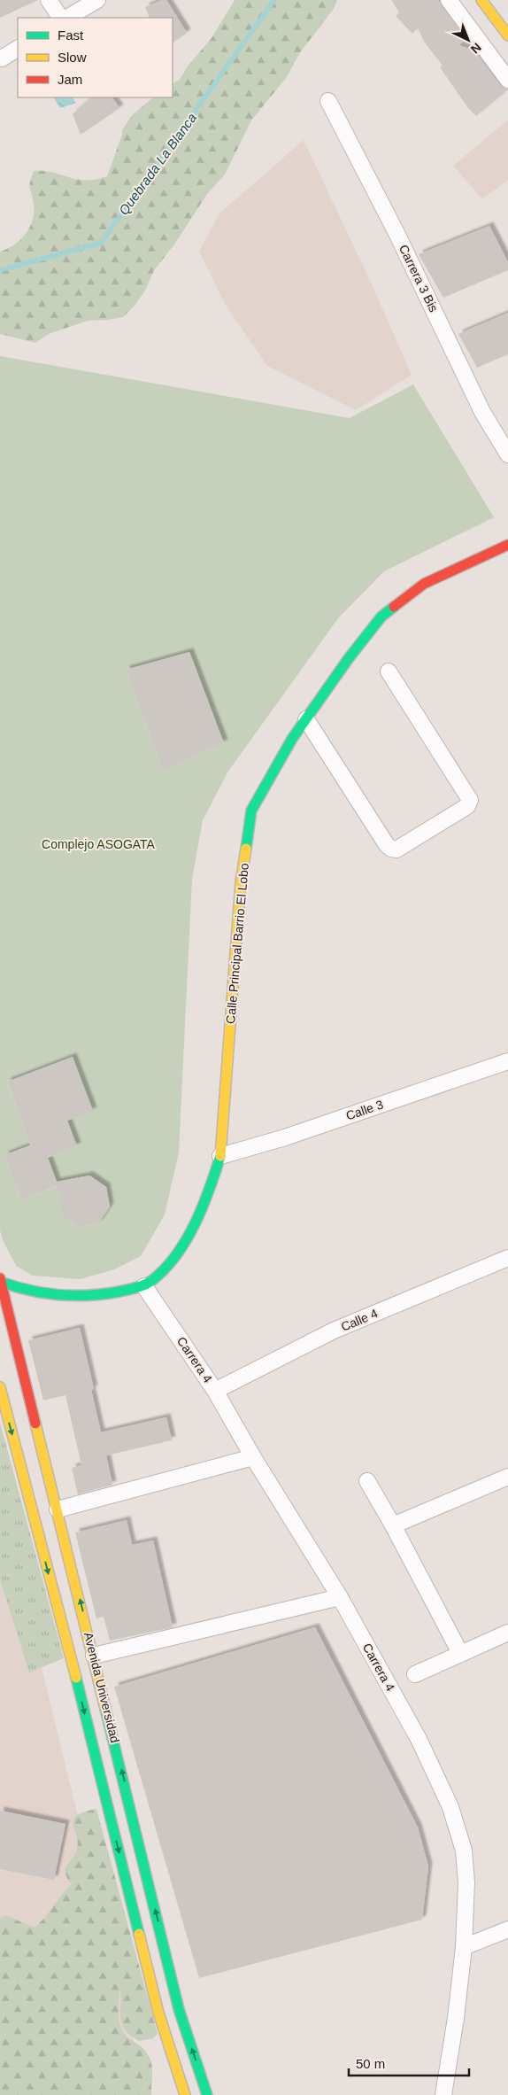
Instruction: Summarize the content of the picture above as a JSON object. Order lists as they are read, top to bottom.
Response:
{
  "streets": {
    "street": [
      "Carrera 3 Bis",
      "Calle Principal Barrio El Lobo",
      "Calle 3",
      "Calle 4",
      "Carrera 4",
      "Avenida Universidad"
    ]
  },
  "crossings": [
    ["Calle Principal Barrio El Lobo", "Calle 3"],
    ["Calle Principal Barrio El Lobo", "Carrera 4"],
    ["Calle Principal Barrio El Lobo", "Avenida Universidad"],
    ["Calle 4", "Carrera 4"]
  ],
  "water": ["Quebrada La Blanca"],
  "parks": ["Complejo ASOGATA"],
  "legend": ["Fast", "Slow", "Jam"],
  "scale_bar": "50 m",
  "north": "bottom right"
}
